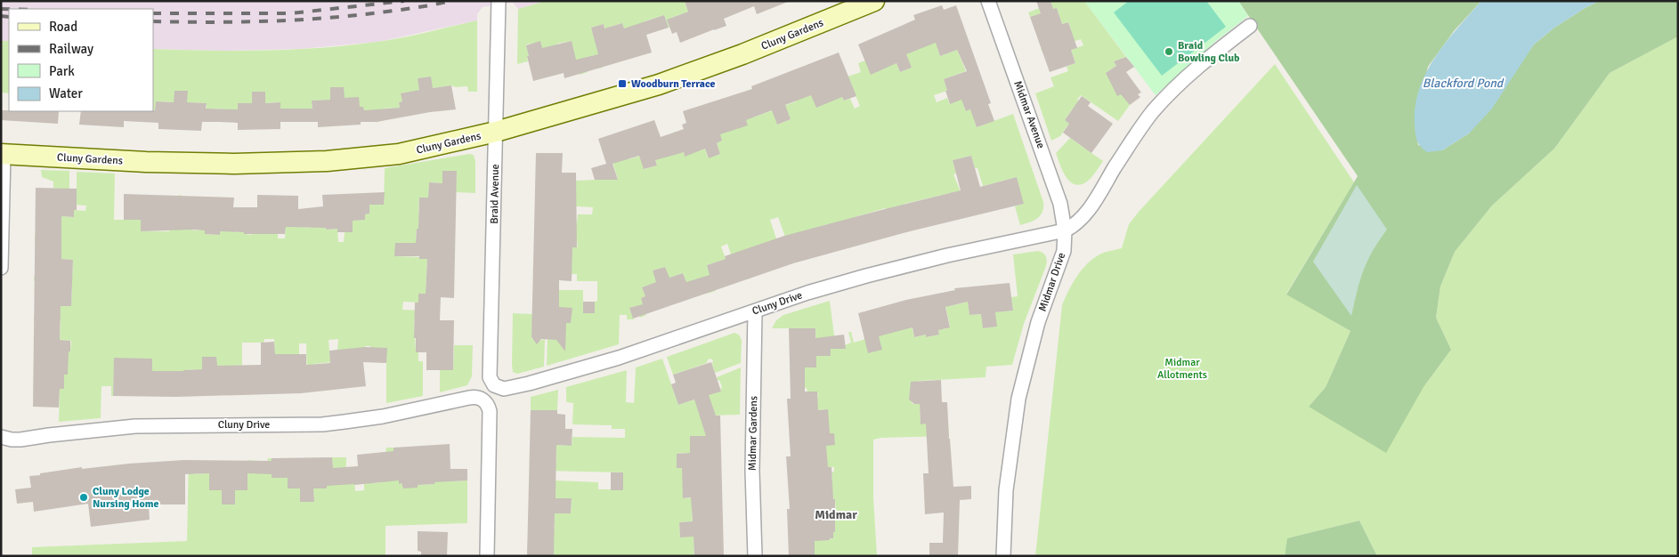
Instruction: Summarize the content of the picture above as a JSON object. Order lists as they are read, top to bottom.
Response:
{
  "streets": {
    "street": [
      "Cluny Gardens",
      "Midmar Avenue",
      "Braid Avenue",
      "Midmar Drive",
      "Cluny Drive",
      "Midmar Gardens"
    ]
  },
  "crossings": [
    ["Cluny Gardens", "Braid Avenue"],
    ["Midmar Avenue", "Midmar Drive"],
    ["Midmar Avenue", "Cluny Drive"],
    ["Braid Avenue", "Cluny Drive"],
    ["Midmar Drive", "Cluny Drive"],
    ["Cluny Drive", "Midmar Gardens"]
  ],
  "districts": ["Midmar"],
  "water": ["Blackford Pond"],
  "parks": ["Midmar Allotments"],
  "places": {
    "other": ["Braid Bowling Club", "Cluny Lodge Nursing Home"],
    "transit": ["Woodburn Terrace"]
  },
  "legend": [
    "Road",
    "Railway",
    "Park",
    "Water"
  ]
}
